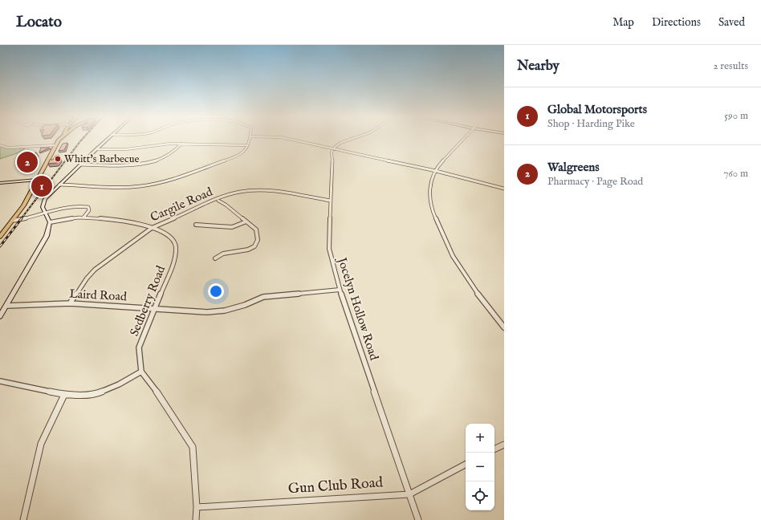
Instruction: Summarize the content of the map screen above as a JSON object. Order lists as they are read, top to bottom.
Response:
{
  "streets": {
    "street": [
      "Cargile Road",
      "Laird Road",
      "Sedberry Road",
      "Jocelyn Hollow Road",
      "Gun Club Road"
    ]
  },
  "crossings": [
    ["Cargile Road", "Laird Road"],
    ["Cargile Road", "Sedberry Road"],
    ["Cargile Road", "Jocelyn Hollow Road"],
    ["Laird Road", "Sedberry Road"],
    ["Laird Road", "Jocelyn Hollow Road"],
    ["Jocelyn Hollow Road", "Gun Club Road"]
  ],
  "places": ["Whitt's Barbecue"],
  "page": {
    "header": "Locato",
    "nav": ["Map", "Directions", "Saved"],
    "heading": ["Nearby", "2 results"],
    "list": [
      {
        "mark": "1",
        "name": "Global Motorsports",
        "note": "Shop · Harding Pike",
        "value": "590 m"
      },
      {
        "mark": "2",
        "name": "Walgreens",
        "note": "Pharmacy · Page Road",
        "value": "760 m"
      }
    ],
    "pins": ["2", "1"],
    "map_buttons": ["+", "−"]
  }
}
